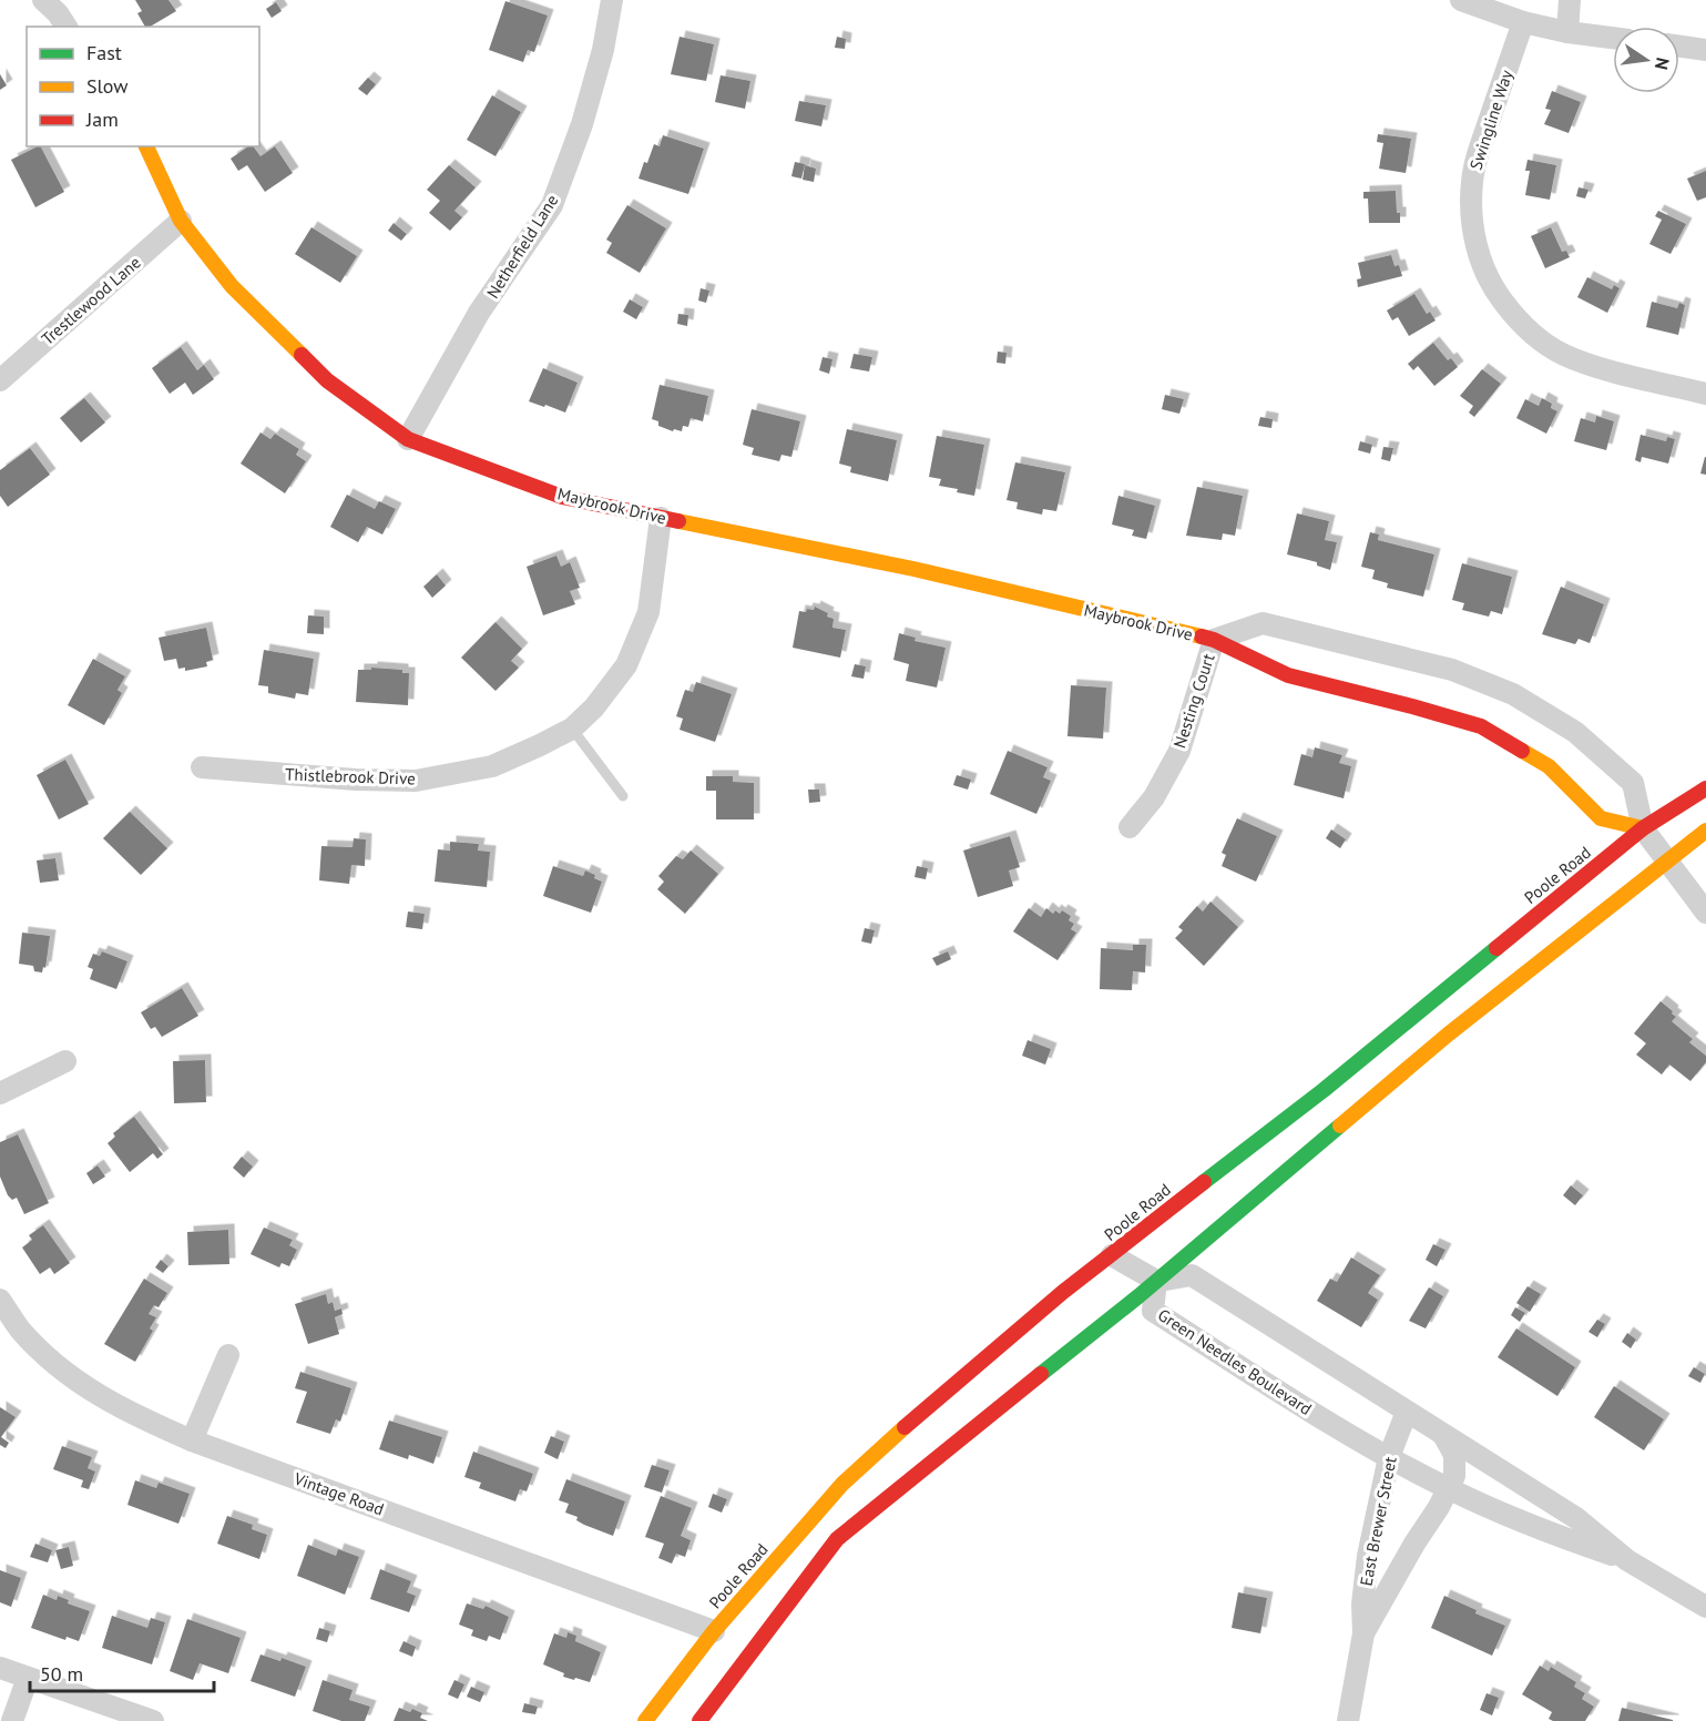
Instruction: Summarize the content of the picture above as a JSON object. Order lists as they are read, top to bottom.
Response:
{
  "streets": {
    "main road": ["Maybrook Drive", "Poole Road"],
    "street": [
      "Swingline Way",
      "Netherfield Lane",
      "Trestlewood Lane",
      "Nesting Court",
      "Thistlebrook Drive",
      "Green Needles Boulevard",
      "Vintage Road",
      "East Brewer Street"
    ]
  },
  "crossings": [
    ["Netherfield Lane", "Maybrook Drive"],
    ["Trestlewood Lane", "Maybrook Drive"],
    ["Maybrook Drive", "Nesting Court"],
    ["Maybrook Drive", "Thistlebrook Drive"],
    ["Maybrook Drive", "Poole Road"],
    ["Poole Road", "Vintage Road"],
    ["Green Needles Boulevard", "East Brewer Street"]
  ],
  "legend": ["Fast", "Slow", "Jam"],
  "scale_bar": "50 m",
  "north": "right"
}
